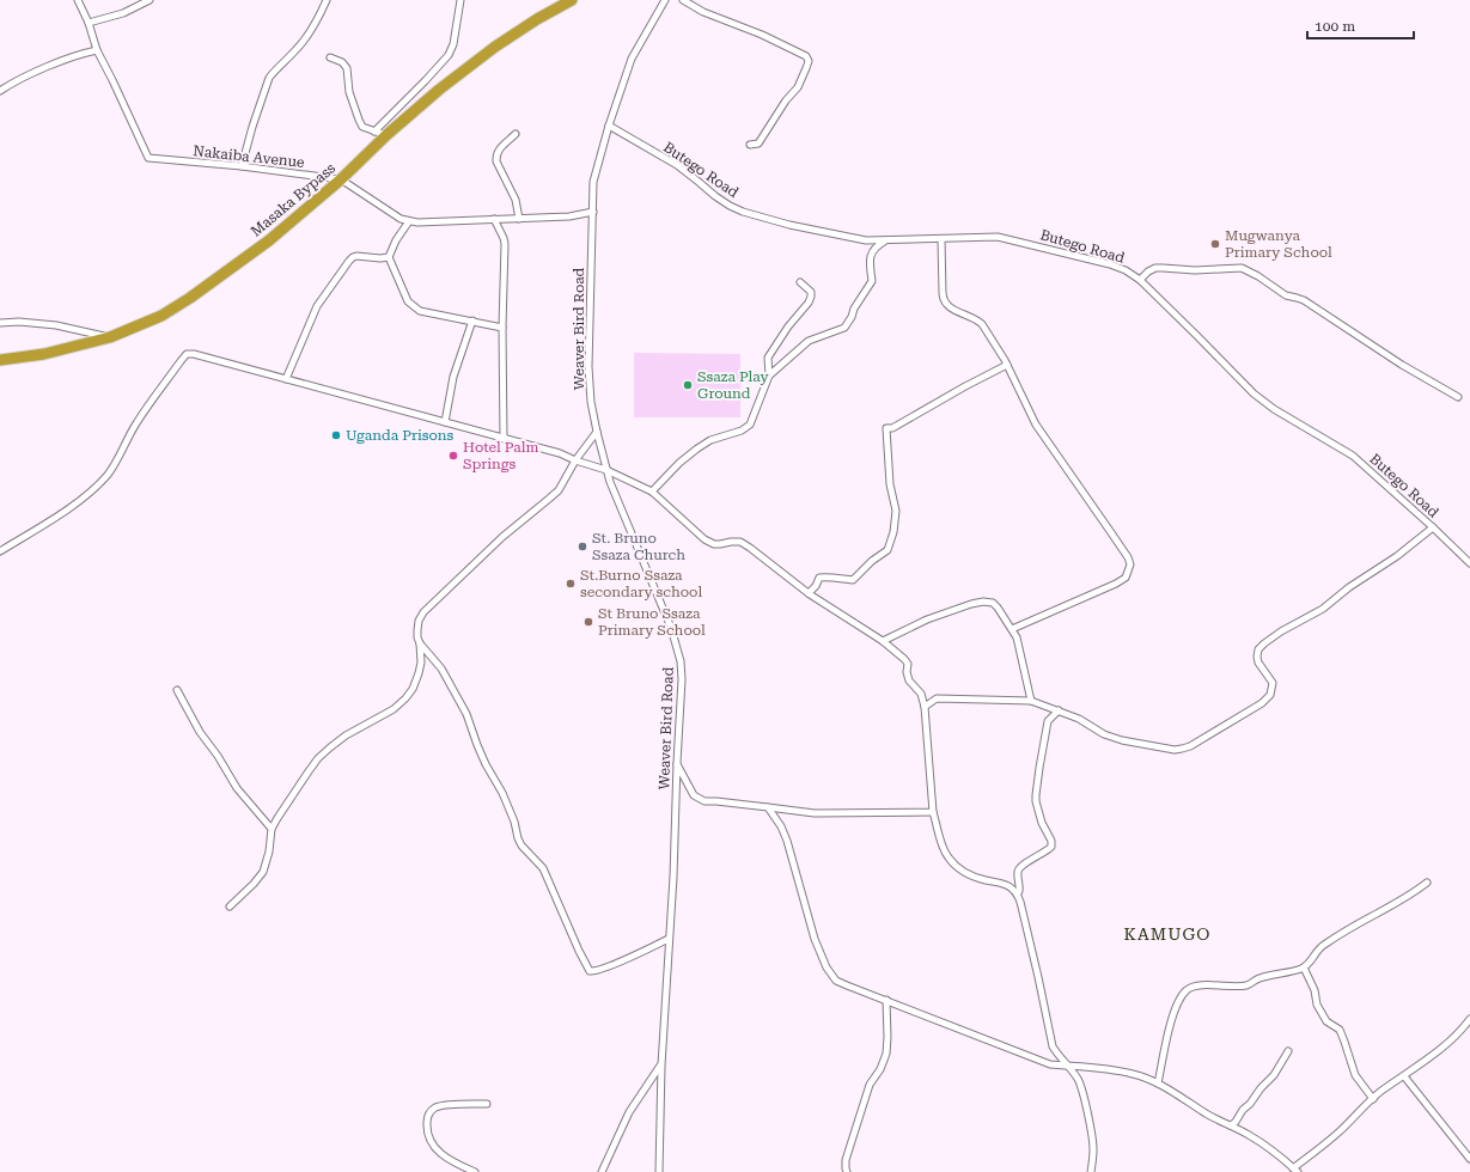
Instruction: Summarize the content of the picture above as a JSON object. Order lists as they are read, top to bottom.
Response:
{
  "streets": {
    "highway": ["Masaka Bypass"],
    "street": ["Nakaiba Avenue", "Butego Road", "Weaver Bird Road"]
  },
  "crossings": [
    ["Nakaiba Avenue", "Masaka Bypass"],
    ["Nakaiba Avenue", "Weaver Bird Road"],
    ["Butego Road", "Weaver Bird Road"]
  ],
  "districts": ["KAMUGO"],
  "places": [
    "Mugwanya Primary School",
    "Ssaza Play Ground",
    "Uganda Prisons",
    "Hotel Palm Springs",
    "St. Bruno Ssaza Church",
    "St.Burno Ssaza secondary school",
    "St Bruno Ssaza Primary School"
  ],
  "scale_bar": "100 m"
}
